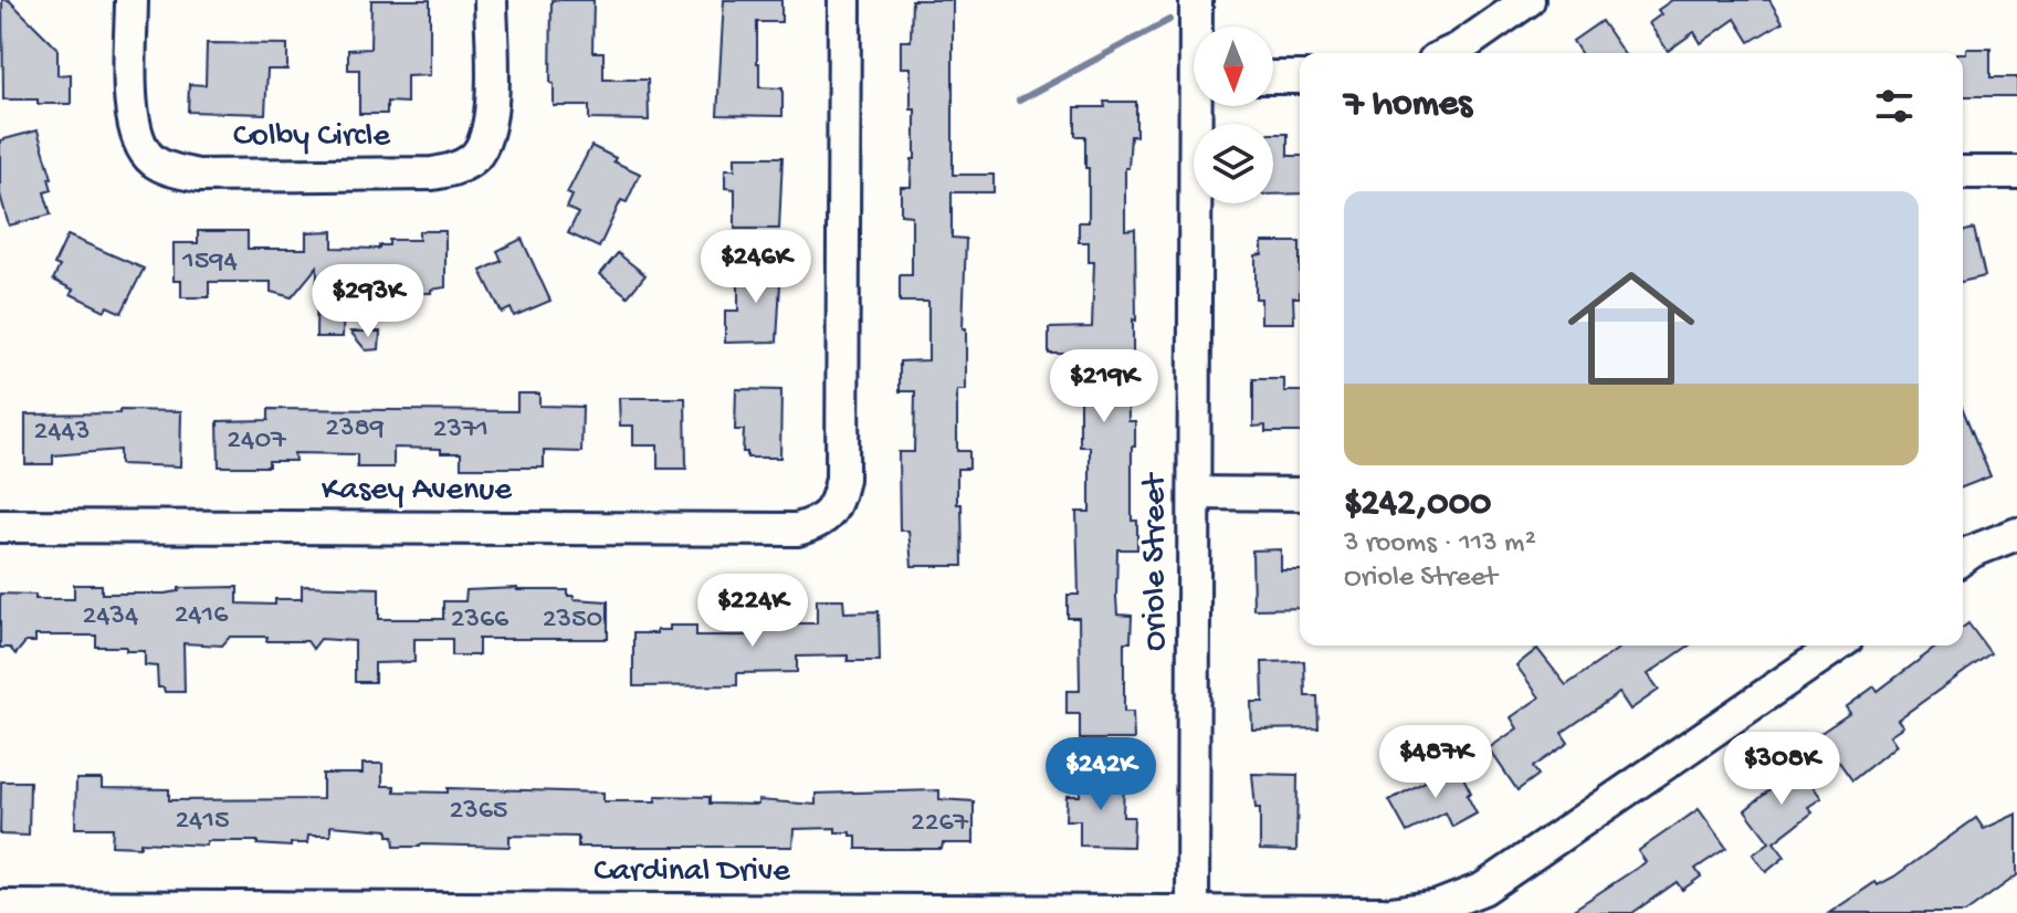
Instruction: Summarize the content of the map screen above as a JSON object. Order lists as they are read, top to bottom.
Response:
{
  "streets": {
    "street": [
      "Colby Circle",
      "Kasey Avenue",
      "Oriole Street",
      "Cardinal Drive"
    ]
  },
  "crossings": [
    ["Oriole Street", "Cardinal Drive"]
  ],
  "house_numbers": [
    "1594",
    "2389",
    "2371",
    "2443",
    "2407",
    "2416",
    "2434",
    "2366",
    "2350",
    "2365",
    "2415",
    "2267"
  ],
  "north": "bottom",
  "page": {
    "heading": "7 homes",
    "list": [
      {
        "name": "$242,000",
        "note": "3 rooms · 113 m² · Oriole Street"
      }
    ],
    "price": [
      "$246K",
      "$293K",
      "$219K",
      "$224K",
      "$487K",
      "$308K",
      "$242K"
    ]
  }
}
